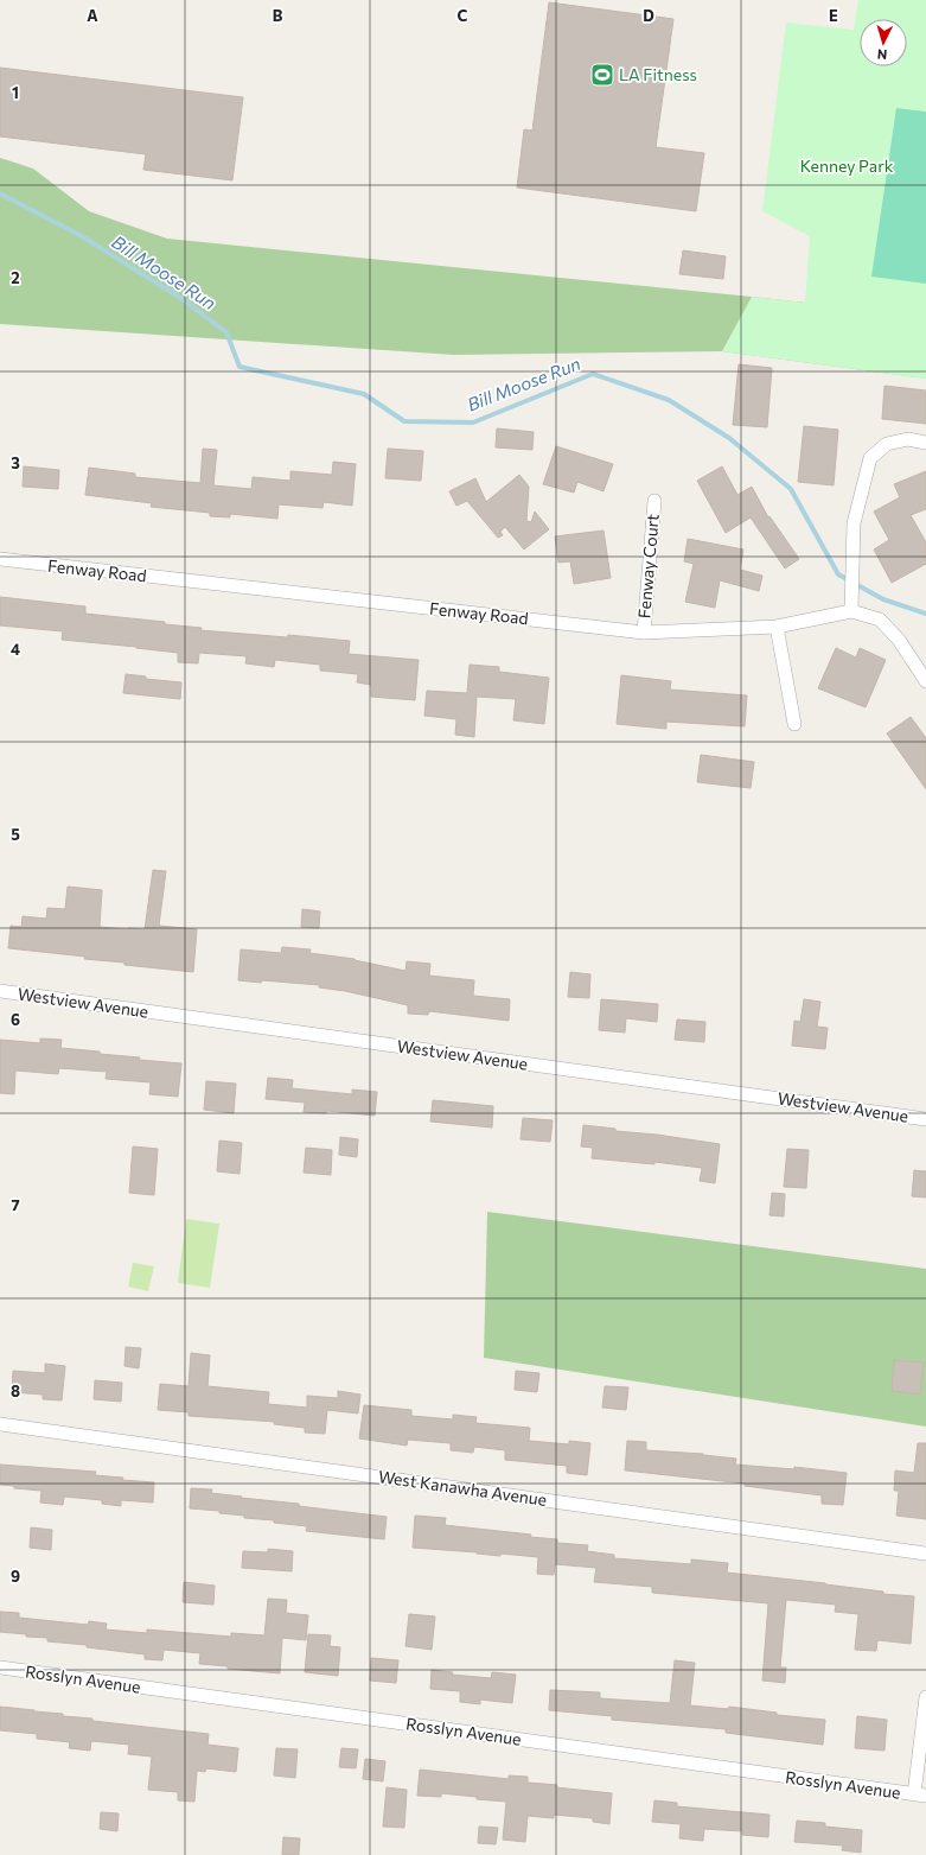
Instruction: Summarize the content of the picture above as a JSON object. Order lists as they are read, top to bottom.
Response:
{
  "streets": {
    "street": [
      "Fenway Court",
      "Fenway Road",
      "Westview Avenue",
      "West Kanawha Avenue",
      "Rosslyn Avenue"
    ]
  },
  "crossings": [
    ["Fenway Court", "Fenway Road"]
  ],
  "water": ["Bill Moose Run"],
  "parks": ["Kenney Park"],
  "places": {
    "sports": ["LA Fitness"]
  },
  "north": "bottom",
  "grid": {
    "columns": [
      "A",
      "B",
      "C",
      "D",
      "E"
    ],
    "rows": [
      "1",
      "2",
      "3",
      "4",
      "5",
      "6",
      "7",
      "8",
      "9"
    ]
  }
}
